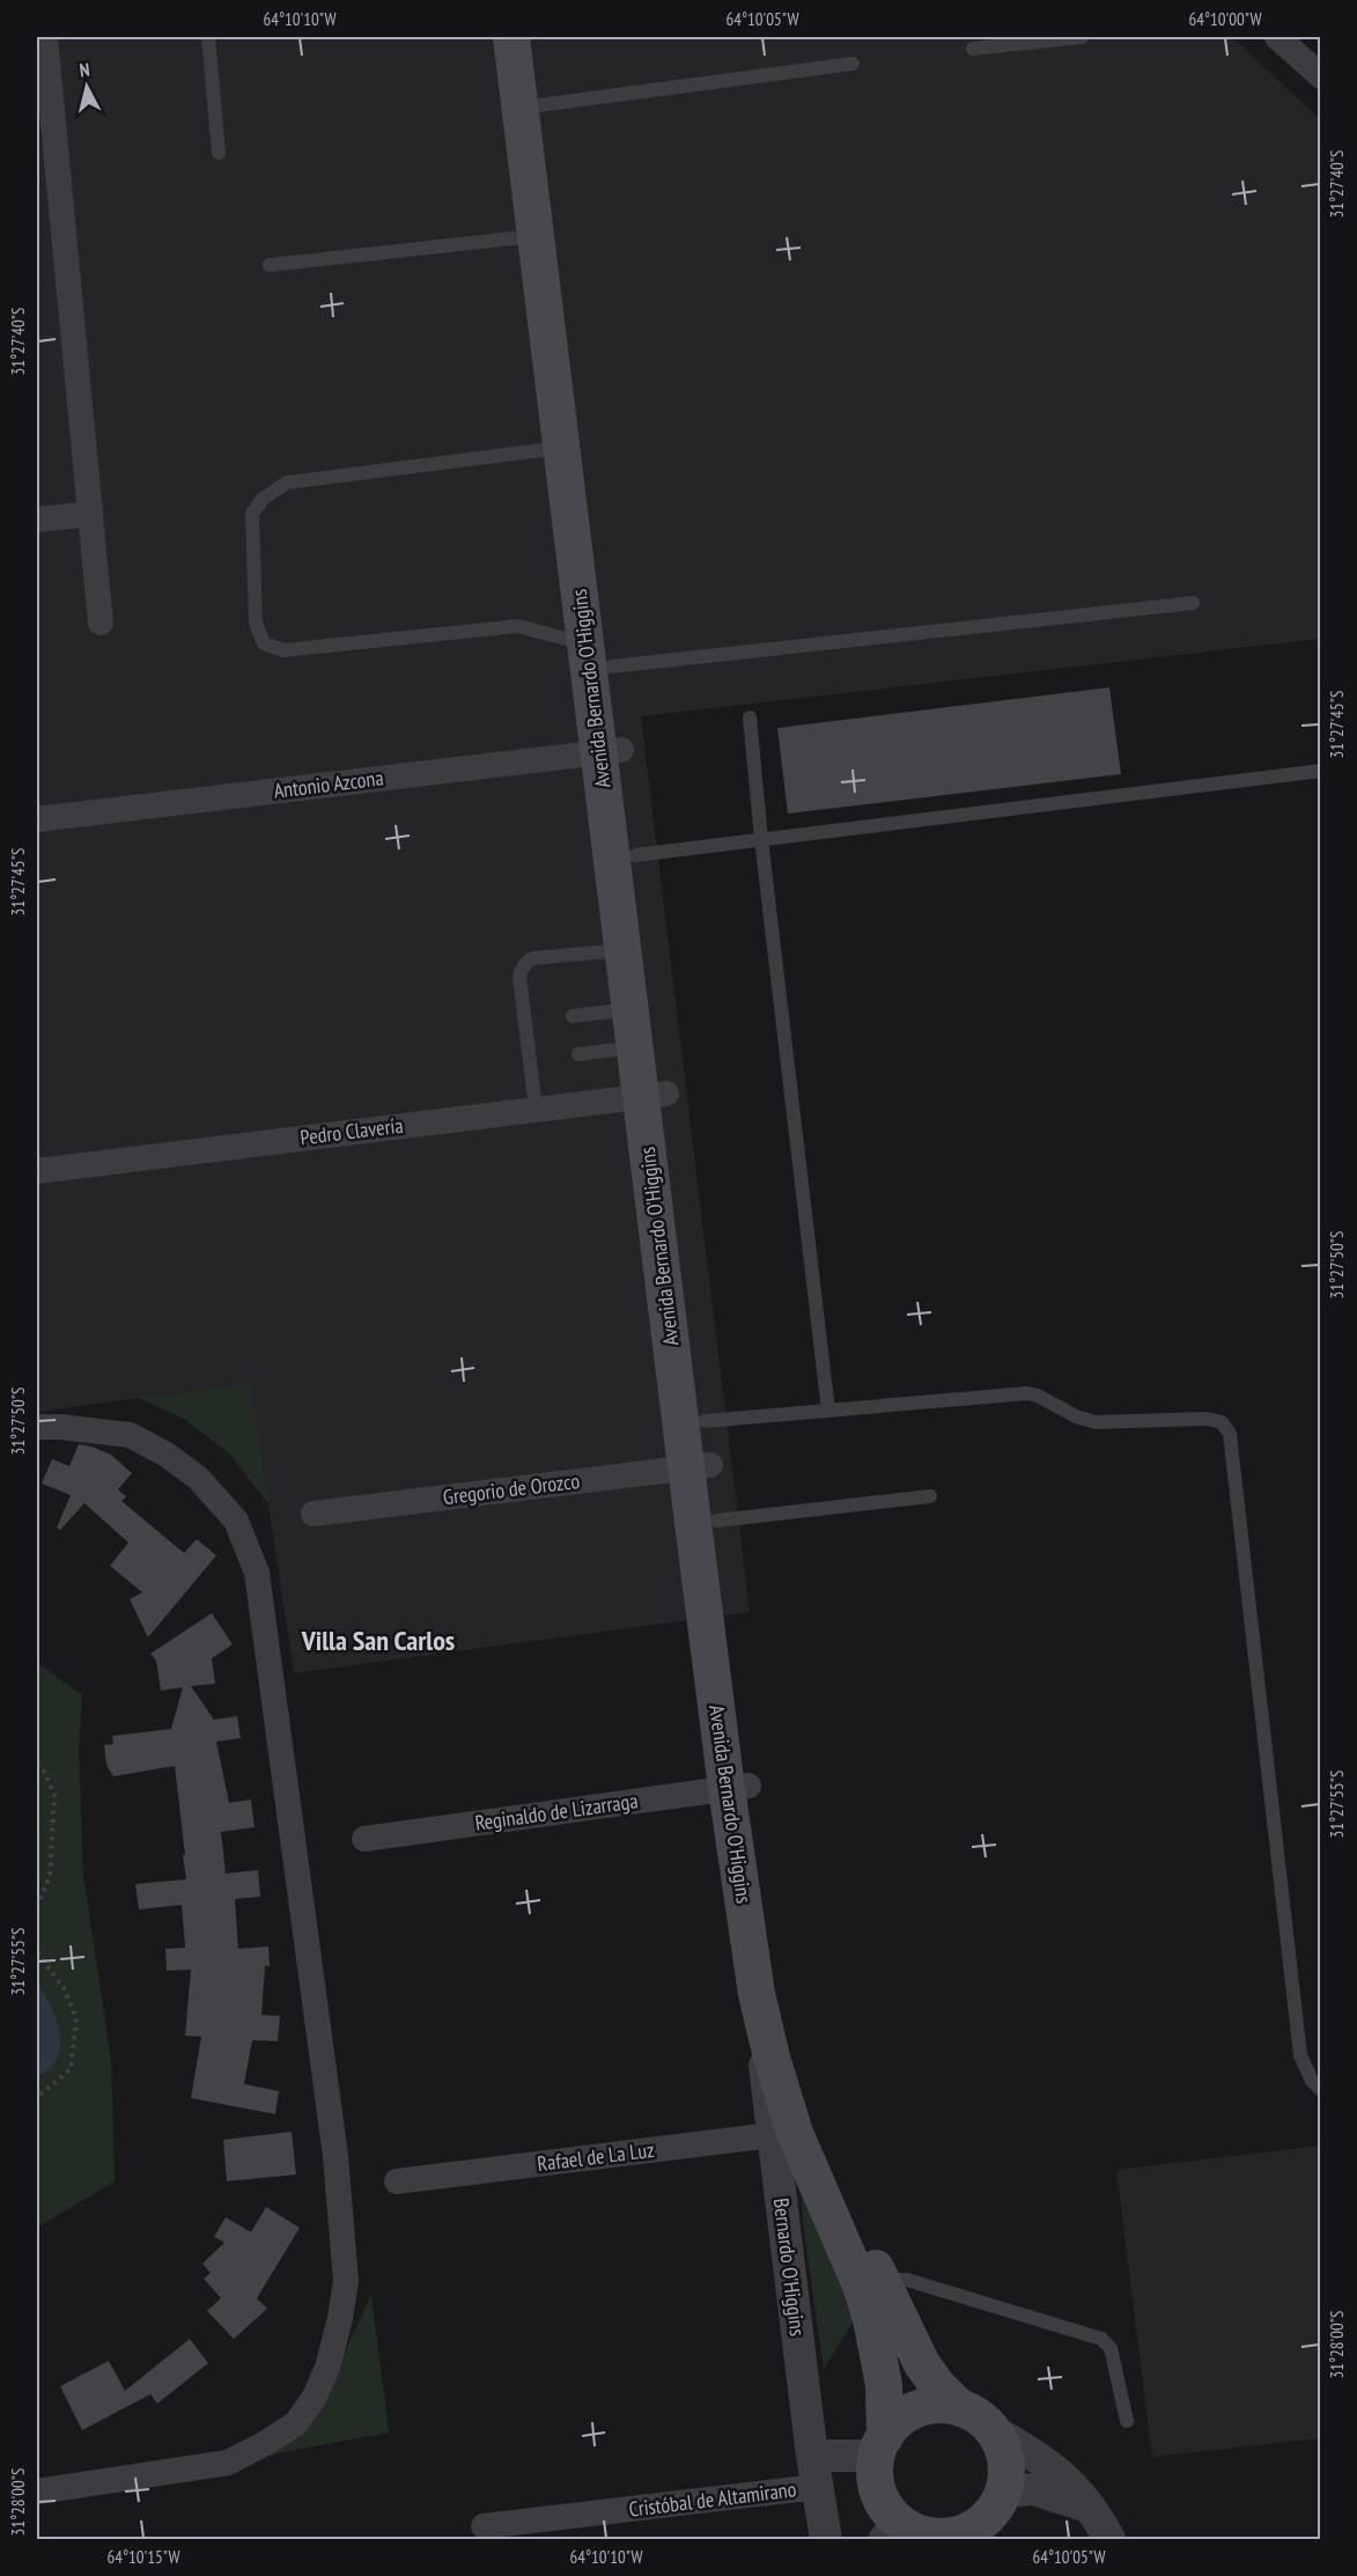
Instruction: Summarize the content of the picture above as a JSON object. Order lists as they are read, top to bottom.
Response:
{
  "streets": {
    "main road": ["Avenida Bernardo O'Higgins"],
    "street": [
      "Antonio Azcona",
      "Pedro Clavería",
      "Gregorio de Orozco",
      "Reginaldo de Lizarraga",
      "Rafael de La Luz",
      "Bernardo O'Higgins",
      "Cristóbal de Altamirano"
    ]
  },
  "crossings": [
    ["Avenida Bernardo O'Higgins", "Antonio Azcona"],
    ["Avenida Bernardo O'Higgins", "Pedro Clavería"],
    ["Avenida Bernardo O'Higgins", "Gregorio de Orozco"],
    ["Avenida Bernardo O'Higgins", "Reginaldo de Lizarraga"],
    ["Avenida Bernardo O'Higgins", "Rafael de La Luz"],
    ["Avenida Bernardo O'Higgins", "Bernardo O'Higgins"],
    ["Rafael de La Luz", "Bernardo O'Higgins"],
    ["Bernardo O'Higgins", "Cristóbal de Altamirano"]
  ],
  "districts": ["Villa San Carlos"],
  "north": "top",
  "coordinates": [
    "64°10'10\"W",
    "64°10'05\"W",
    "64°10'00\"W",
    "31°27'40\"S",
    "31°27'45\"S",
    "31°27'50\"S",
    "31°27'55\"S",
    "31°28'00\"S",
    "64°10'15\"W"
  ]
}
